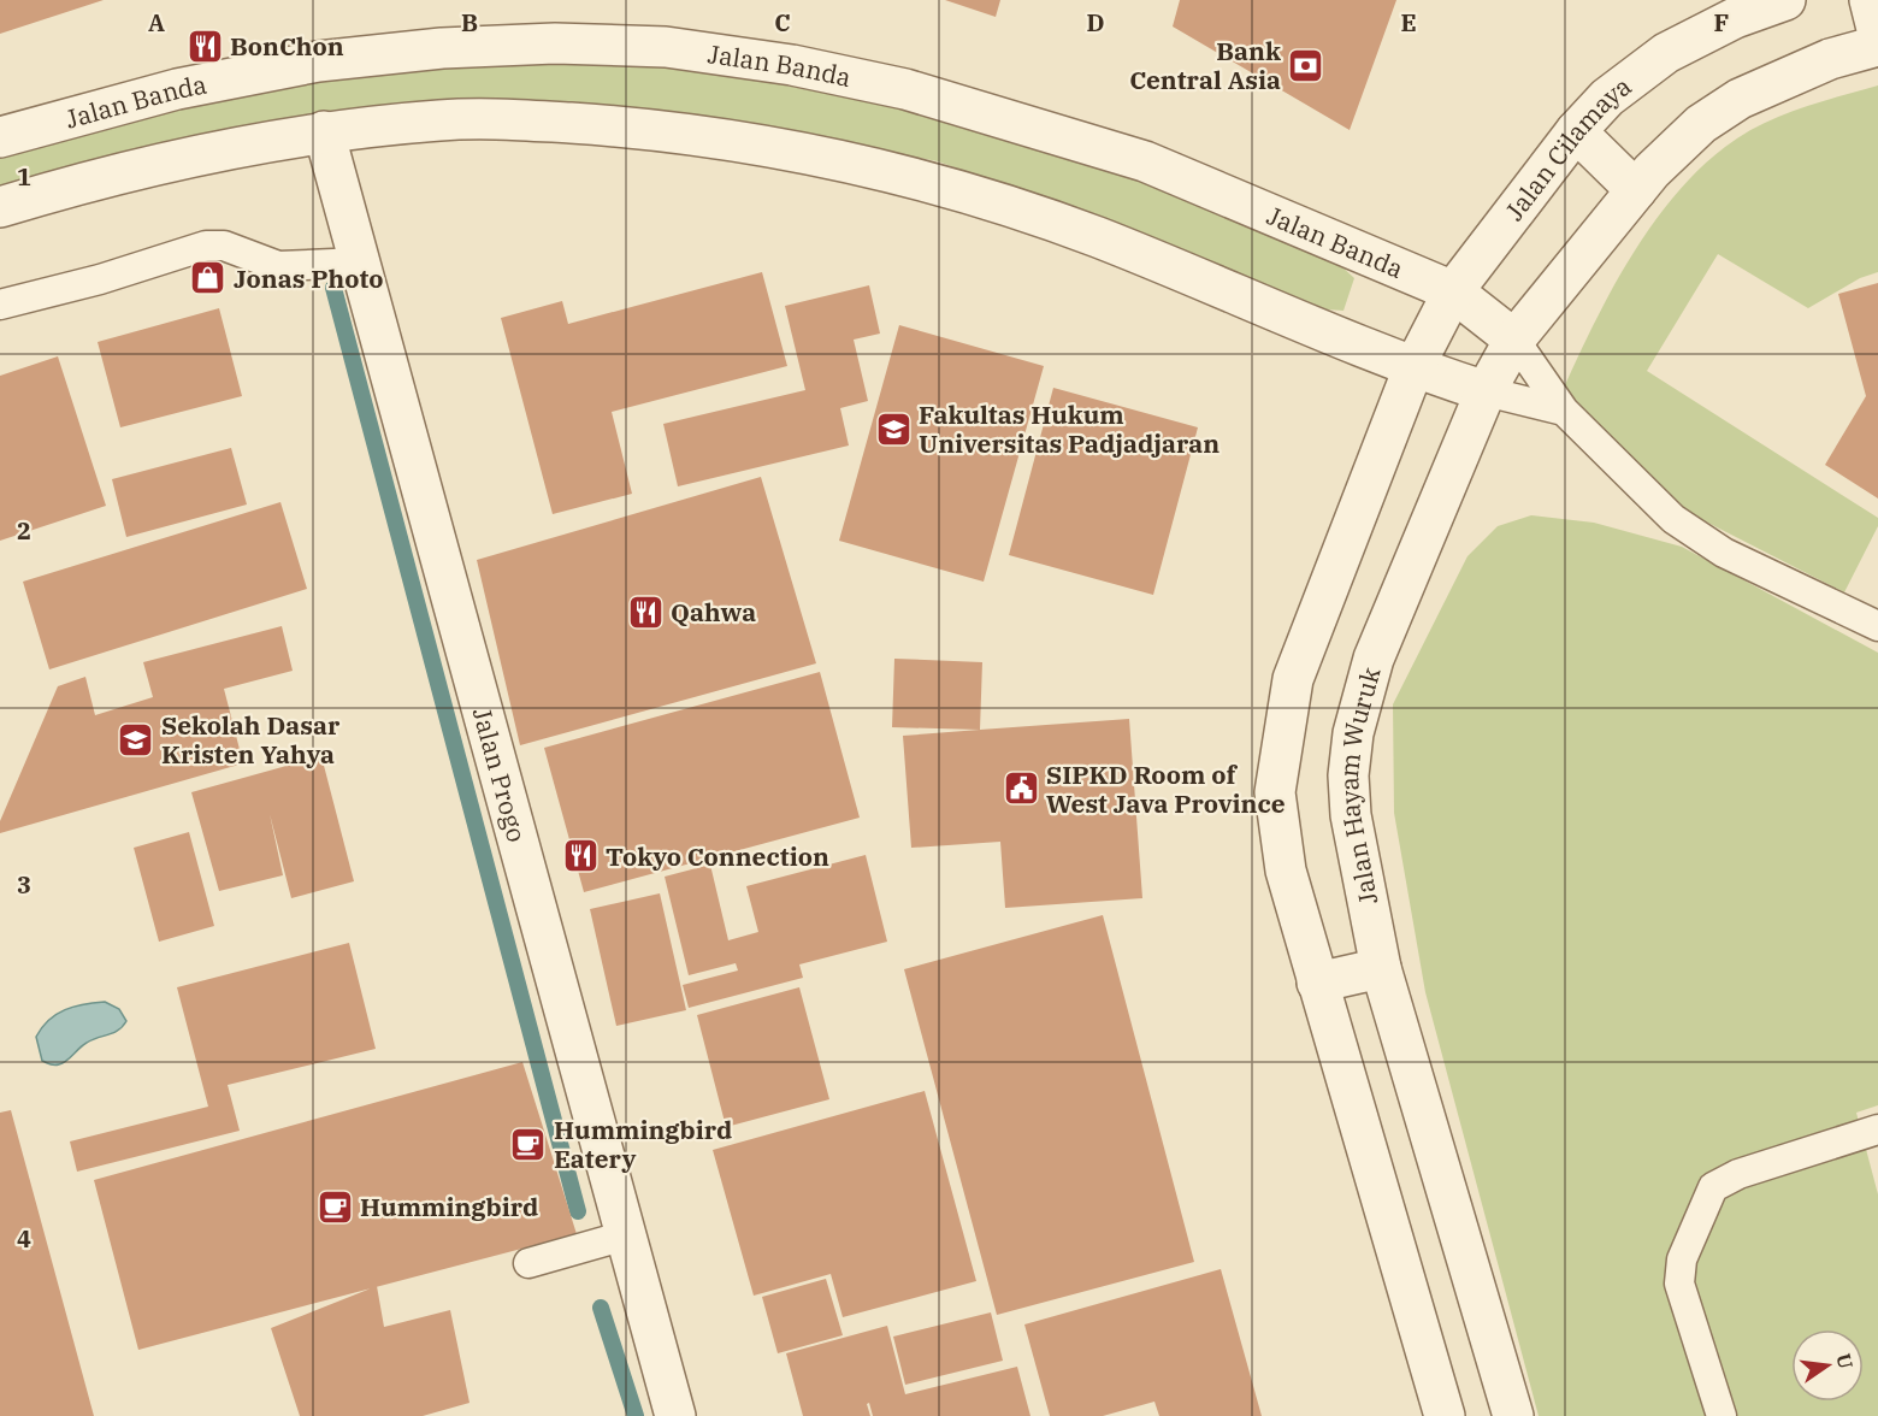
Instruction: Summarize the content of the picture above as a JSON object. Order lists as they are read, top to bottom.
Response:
{
  "streets": {
    "street": [
      "Jalan Banda",
      "Jalan Cilamaya",
      "Jalan Progo",
      "Jalan Hayam Wuruk"
    ]
  },
  "crossings": [
    ["Jalan Banda", "Jalan Cilamaya"],
    ["Jalan Banda", "Jalan Hayam Wuruk"]
  ],
  "places": {
    "restaurant": ["BonChon", "Qahwa", "Tokyo Connection"],
    "bank": ["Bank Central Asia"],
    "shop": ["Jonas Photo"],
    "school or university": ["Fakultas Hukum Universitas Padjadjaran", "Sekolah Dasar Kristen Yahya"],
    "public building": ["SIPKD Room of West Java Province"],
    "cafe": ["Hummingbird Eatery", "Hummingbird"]
  },
  "north": "right",
  "grid": {
    "columns": [
      "A",
      "B",
      "C",
      "D",
      "E",
      "F"
    ],
    "rows": [
      "1",
      "2",
      "3",
      "4"
    ]
  }
}
